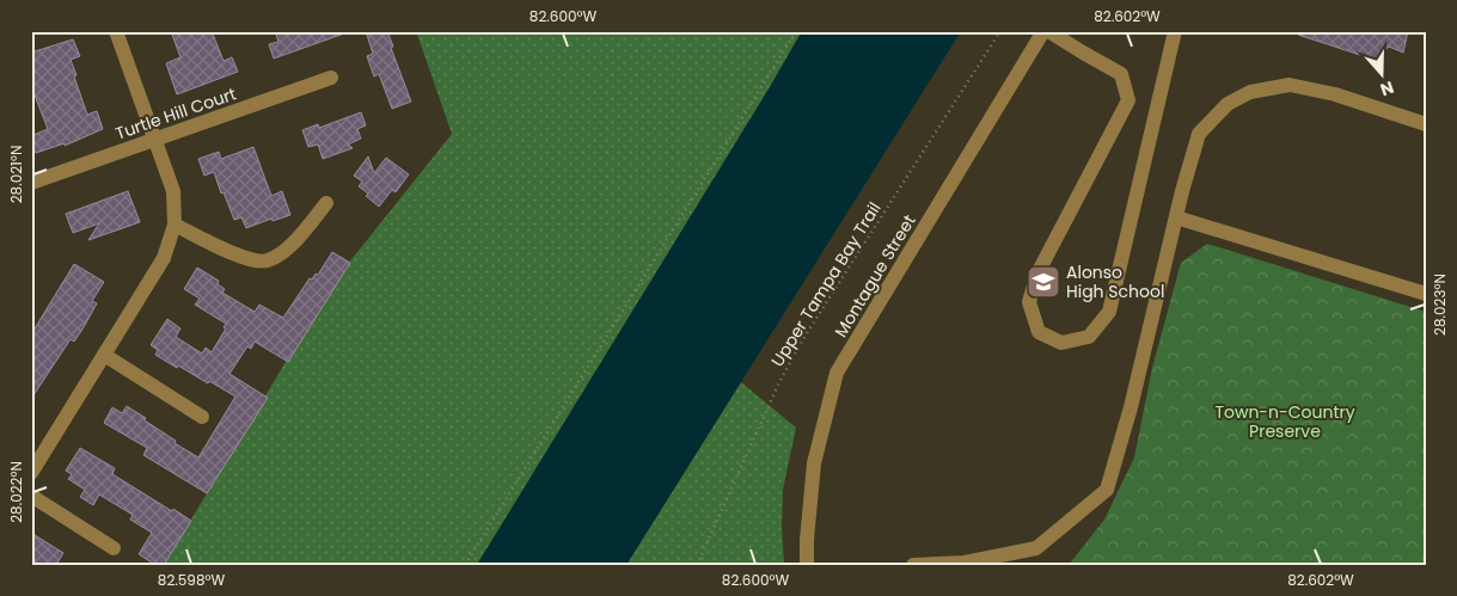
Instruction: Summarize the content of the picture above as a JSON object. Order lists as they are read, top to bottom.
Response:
{
  "streets": {
    "street": ["Turtle Hill Court", "Montague Street"],
    "path": ["Upper Tampa Bay Trail"]
  },
  "parks": ["Town-n-Country Preserve"],
  "places": {
    "school or university": ["Alonso High School"]
  },
  "north": "bottom",
  "coordinates": [
    "82.600°W",
    "82.602°W",
    "28.021°N",
    "28.023°N",
    "28.022°N",
    "82.598°W"
  ]
}
